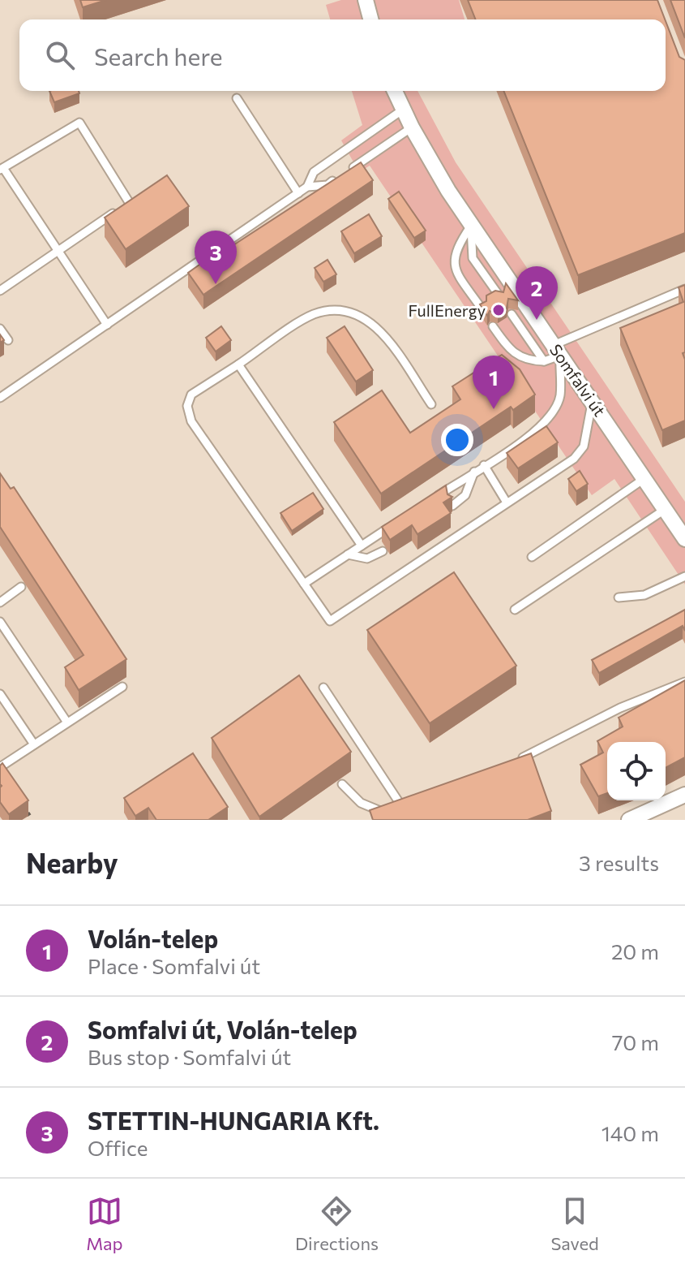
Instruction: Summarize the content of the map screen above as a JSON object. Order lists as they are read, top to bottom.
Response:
{
  "streets": {
    "street": ["Somfalvi út"]
  },
  "places": ["FullEnergy"],
  "page": {
    "search": "Search here",
    "pins": ["3", "2", "1"],
    "heading": ["Nearby", "3 results"],
    "list": [
      {
        "mark": "1",
        "name": "Volán-telep",
        "note": "Place · Somfalvi út",
        "value": "20 m"
      },
      {
        "mark": "2",
        "name": "Somfalvi út, Volán-telep",
        "note": "Bus stop · Somfalvi út",
        "value": "70 m"
      },
      {
        "mark": "3",
        "name": "STETTIN-HUNGARIA Kft.",
        "note": "Office",
        "value": "140 m"
      }
    ],
    "nav": ["Map", "Directions", "Saved"]
  }
}
